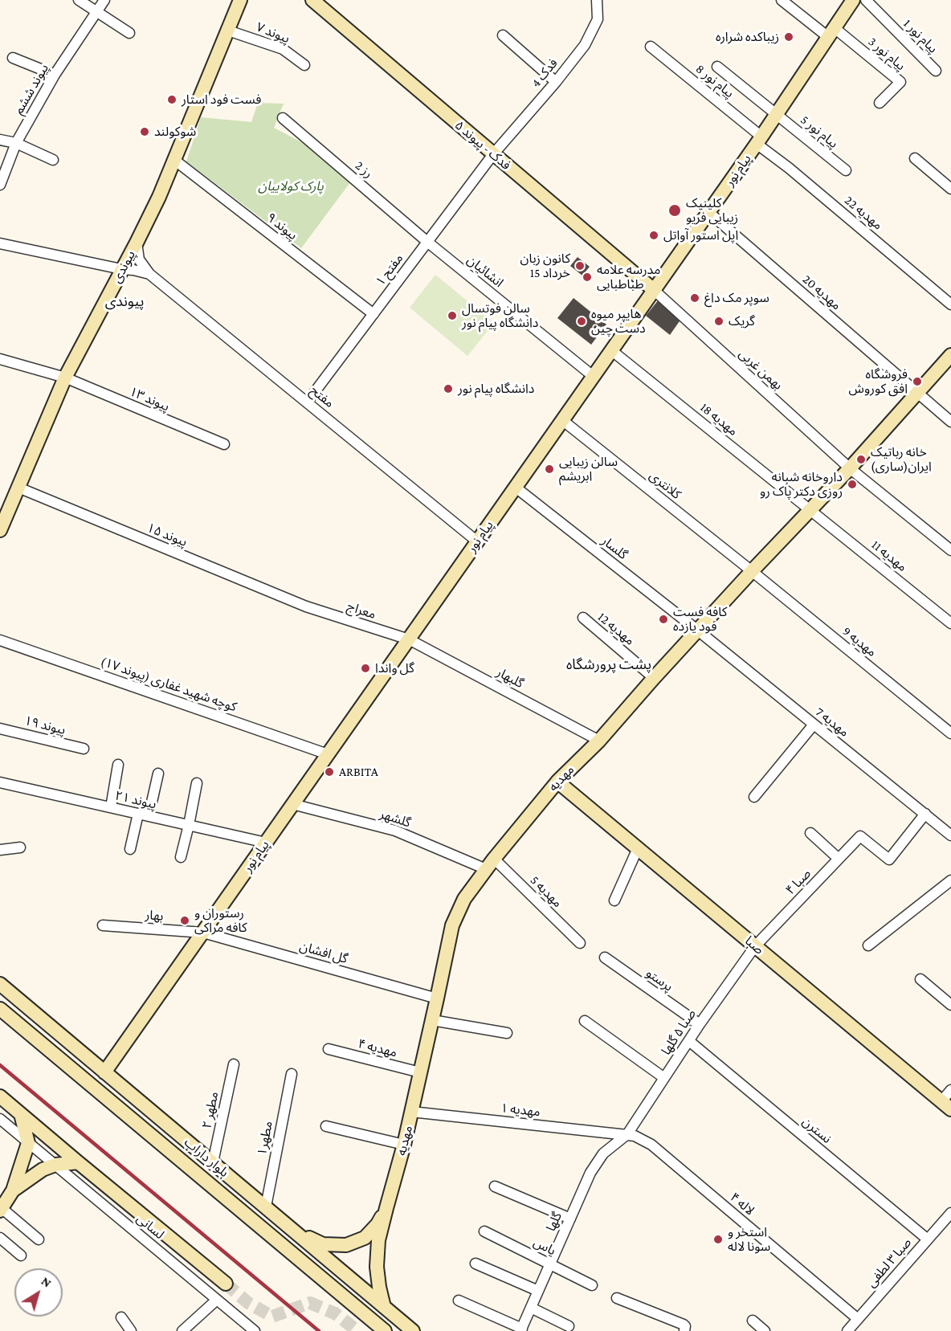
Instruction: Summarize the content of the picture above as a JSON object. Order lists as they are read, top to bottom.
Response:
{
  "streets": {
    "main road": [
      "فدک - پیوند ۵",
      "پیام نور",
      "پیوندی",
      "مهدیه",
      "صبا",
      "بلوار داراب"
    ],
    "street": [
      "پیوند ۷",
      "پیام نور 1",
      "پیام نور 3",
      "فدک 4",
      "پیام نور 8",
      "پیوند ششم",
      "پیام نور 5",
      "رز 2",
      "مهدیه 22",
      "پیوند ۹",
      "مفتح ۱",
      "انشائیان",
      "مهدیه 20",
      "بهمن غربی",
      "مفتح",
      "پیوند ۱۳",
      "مهدیه 18",
      "کلانتری",
      "پیوند ۱۵",
      "گلسار",
      "مهدیه 11",
      "معراج",
      "مهدیه 12",
      "مهدیه 9",
      "گلبهار",
      "کوچه شهید غفاری (پیوند ۱۷)",
      "مهدیه 7",
      "پیوند ۱۹",
      "پیوند ۲۱",
      "گلشهر",
      "صبا ۴",
      "مهدیه 5",
      "بهار",
      "گل افشان",
      "پرستو",
      "صبا ۵ گلها",
      "مهدیه ۴",
      "مطهر ۲",
      "مهدیه ۱",
      "نسترن",
      "مطهر۱",
      "لاله ۴",
      "گلها",
      "لسانی",
      "یاس",
      "صبا ۳ لطفی"
    ]
  },
  "crossings": [
    ["پیوند ۷", "پیوندی"],
    ["پیام نور 3", "پیام نور"],
    ["فدک 4", "فدک - پیوند ۵"],
    ["فدک 4", "مفتح ۱"],
    ["پیام نور 8", "پیام نور"],
    ["پیام نور 8", "مهدیه 22"],
    ["پیام نور 5", "پیام نور"],
    ["فدک - پیوند ۵", "پیام نور"],
    ["فدک - پیوند ۵", "مفتح ۱"],
    ["فدک - پیوند ۵", "بهمن غربی"],
    ["رز 2", "مفتح ۱"],
    ["رز 2", "انشائیان"],
    ["پیام نور", "مهدیه 22"],
    ["پیام نور", "انشائیان"],
    ["پیام نور", "مهدیه 20"],
    ["پیام نور", "بهمن غربی"],
    ["پیام نور", "مفتح"],
    ["پیام نور", "مهدیه 18"],
    ["پیام نور", "کلانتری"],
    ["پیام نور", "گلسار"],
    ["پیام نور", "معراج"],
    ["پیام نور", "گلبهار"],
    ["پیام نور", "کوچه شهید غفاری (پیوند ۱۷)"],
    ["پیام نور", "پیوند ۲۱"],
    ["پیام نور", "گلشهر"],
    ["پیام نور", "بهار"],
    ["پیام نور", "گل افشان"],
    ["پیام نور", "بلوار داراب"],
    ["پیوند ۹", "پیوندی"],
    ["پیوند ۹", "مفتح ۱"],
    ["پیوندی", "پیوند ۱۳"],
    ["پیوندی", "پیوند ۱۵"],
    ["مفتح ۱", "انشائیان"],
    ["مفتح ۱", "مفتح"],
    ["مهدیه 20", "مهدیه"],
    ["بهمن غربی", "مهدیه"],
    ["مهدیه 18", "مهدیه 11"],
    ["مهدیه 18", "مهدیه"],
    ["کلانتری", "مهدیه 9"],
    ["کلانتری", "مهدیه"],
    ["پیوند ۱۵", "معراج"],
    ["گلسار", "مهدیه 7"],
    ["گلسار", "مهدیه"],
    ["مهدیه 11", "مهدیه"],
    ["معراج", "گلبهار"],
    ["مهدیه 12", "مهدیه"],
    ["مهدیه 9", "مهدیه"],
    ["گلبهار", "مهدیه"],
    ["مهدیه 7", "مهدیه"],
    ["مهدیه 7", "صبا ۴"],
    ["مهدیه", "گلشهر"],
    ["مهدیه", "مهدیه 5"],
    ["مهدیه", "صبا"],
    ["مهدیه", "گل افشان"],
    ["مهدیه", "مهدیه ۴"],
    ["مهدیه", "مهدیه ۱"],
    ["مهدیه", "بلوار داراب"],
    ["گلشهر", "مهدیه 5"],
    ["صبا ۴", "صبا"],
    ["صبا ۴", "صبا ۵ گلها"],
    ["بهار", "گل افشان"],
    ["صبا", "صبا ۵ گلها"],
    ["پرستو", "صبا ۵ گلها"],
    ["صبا ۵ گلها", "مهدیه ۱"],
    ["صبا ۵ گلها", "نسترن"],
    ["صبا ۵ گلها", "لاله ۴"],
    ["صبا ۵ گلها", "گلها"],
    ["مطهر ۲", "بلوار داراب"],
    ["مهدیه ۱", "لاله ۴"],
    ["مهدیه ۱", "گلها"],
    ["نسترن", "صبا ۳ لطفی"],
    ["مطهر۱", "بلوار داراب"],
    ["لاله ۴", "گلها"],
    ["لاله ۴", "صبا ۳ لطفی"],
    ["گلها", "یاس"]
  ],
  "districts": ["پیوندی", "پشت پرورشگاه"],
  "parks": ["پارک کولاییان"],
  "places": [
    "زیباکده شراره",
    "فست فود استار",
    "شوکولند",
    "کلینیک زیبایی فریو",
    "اپل استور آواتل",
    "کانون زبان 15 خرداد",
    "مدرسه علامه طباطبایی",
    "سوپر مک داغ",
    "سالن فوتسال دانشگاه پیام نور",
    "هایپر میوه دست چین",
    "گریک",
    "فروشگاه افق کوروش",
    "دانشگاه پیام نور",
    "خانه رباتیک ایران(ساری)",
    "سالن زیبایی ابریشم",
    "داروخانه شبانه روزی دکتر پاک رو",
    "کافه فست فود یازده",
    "گل واندا",
    "ARBITA",
    "رستوران و کافه مراکی",
    "استخر و سونا لاله"
  ],
  "north": "top right"
}
